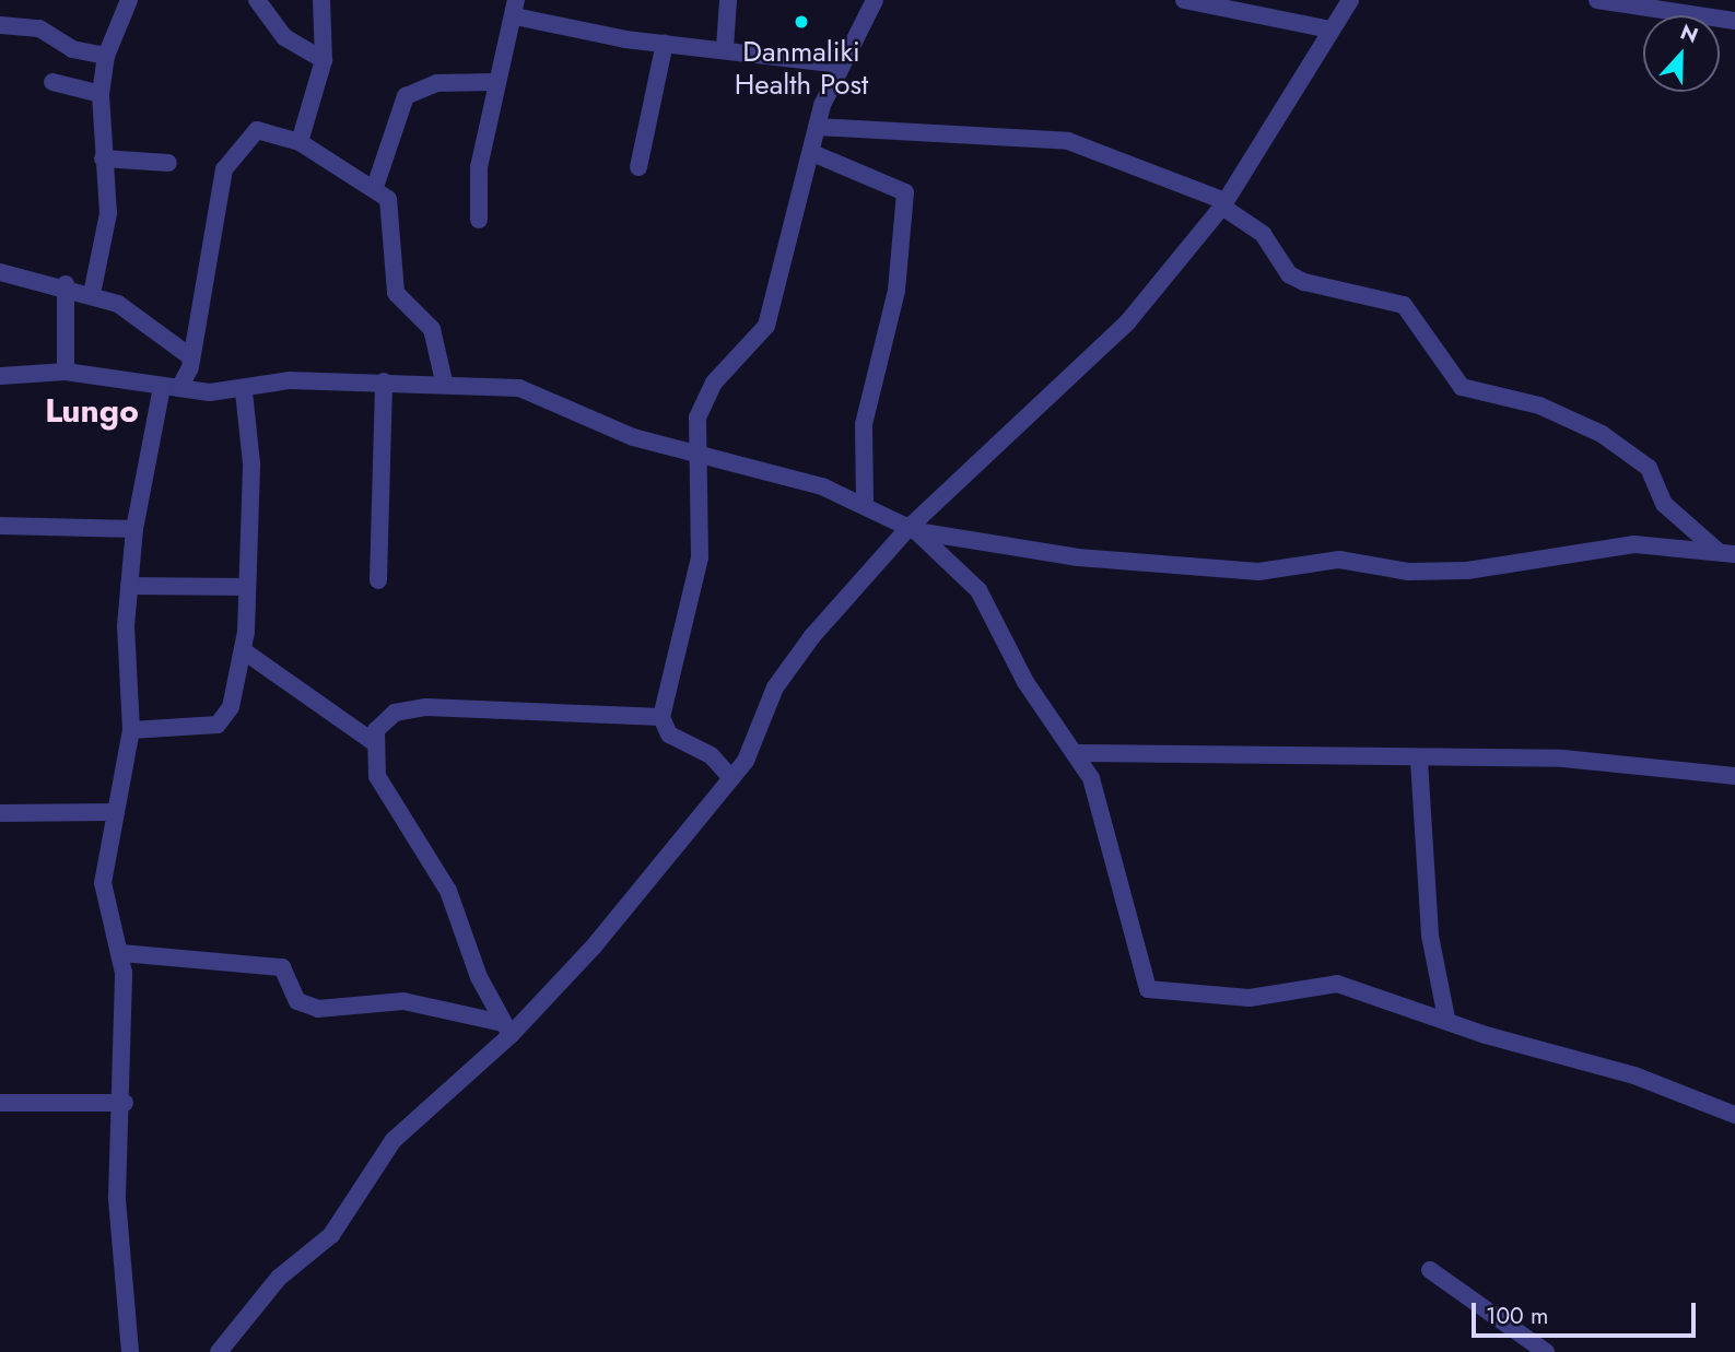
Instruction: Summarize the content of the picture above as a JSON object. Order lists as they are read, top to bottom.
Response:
{
  "districts": ["Lungo"],
  "places": ["Danmaliki Health Post"],
  "scale_bar": "100 m",
  "north": "top"
}
